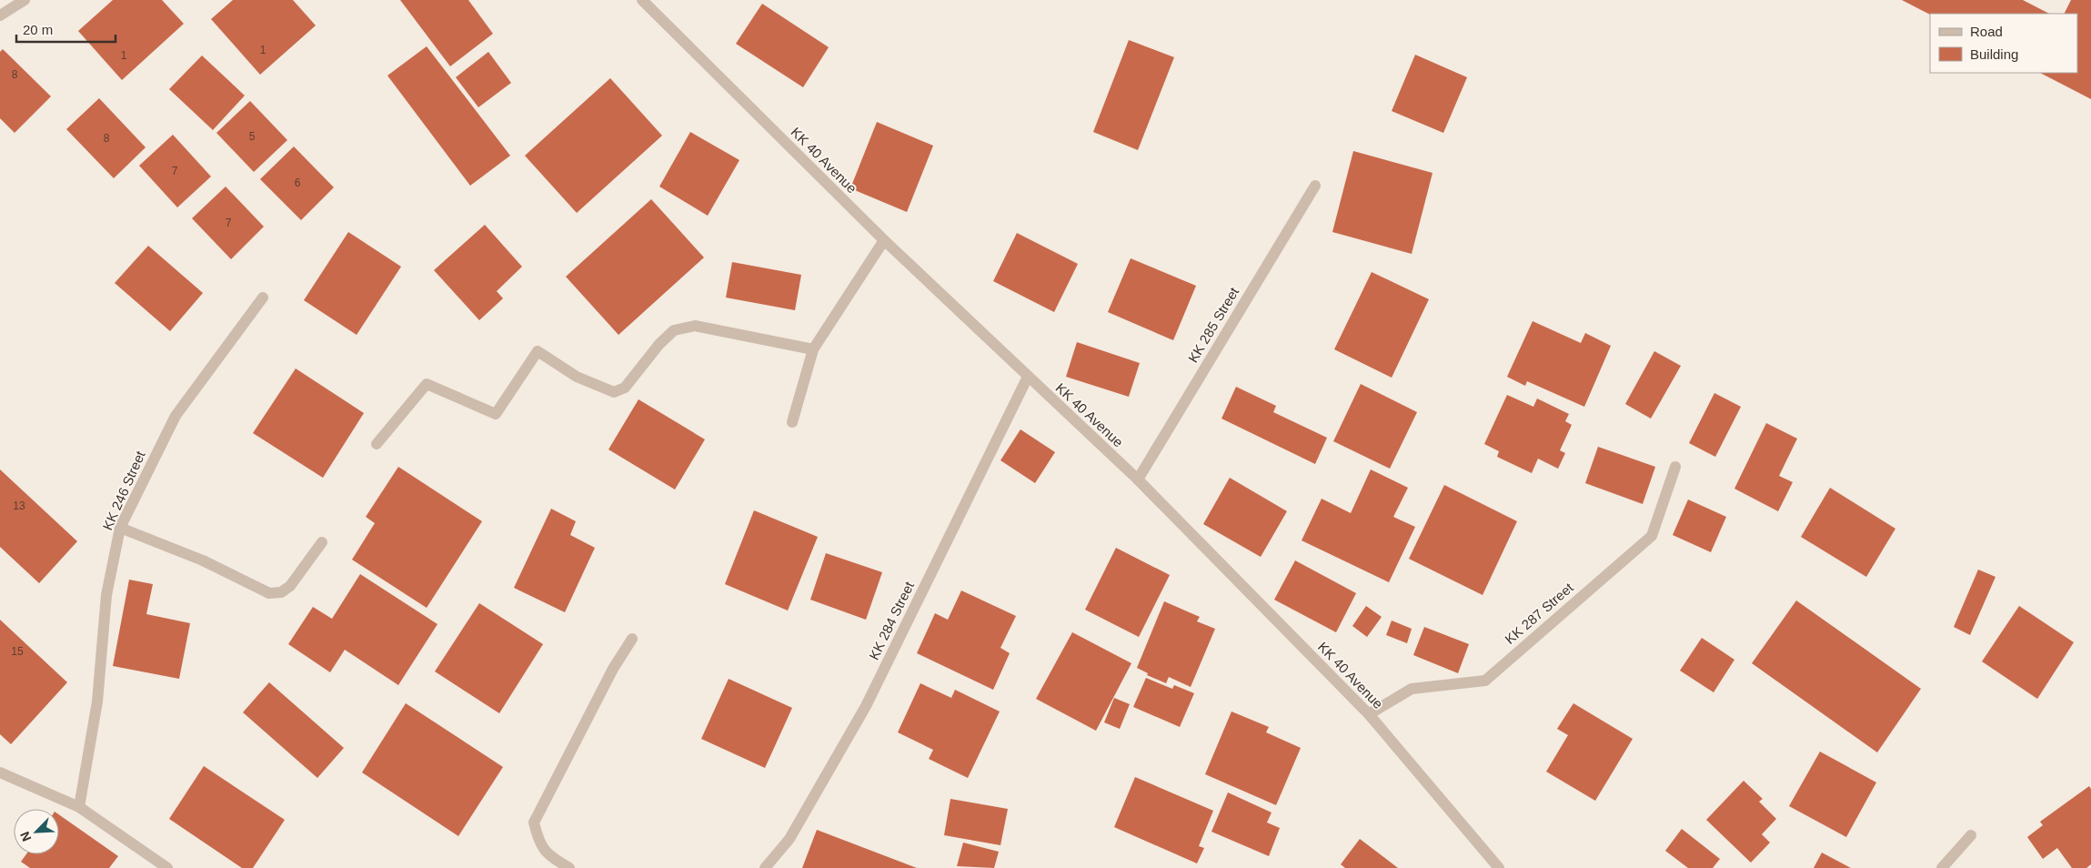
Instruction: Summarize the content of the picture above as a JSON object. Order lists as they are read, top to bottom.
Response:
{
  "streets": {
    "street": [
      "KK 40 Avenue",
      "KK 285 Street",
      "KK 246 Street",
      "KK 287 Street",
      "KK 284 Street"
    ]
  },
  "crossings": [
    ["KK 40 Avenue", "KK 285 Street"],
    ["KK 40 Avenue", "KK 287 Street"],
    ["KK 40 Avenue", "KK 284 Street"]
  ],
  "house_numbers": [
    "1",
    "1",
    "8",
    "5",
    "8",
    "7",
    "6",
    "7",
    "13",
    "15"
  ],
  "legend": ["Road", "Building"],
  "scale_bar": "20 m",
  "north": "bottom left"
}
